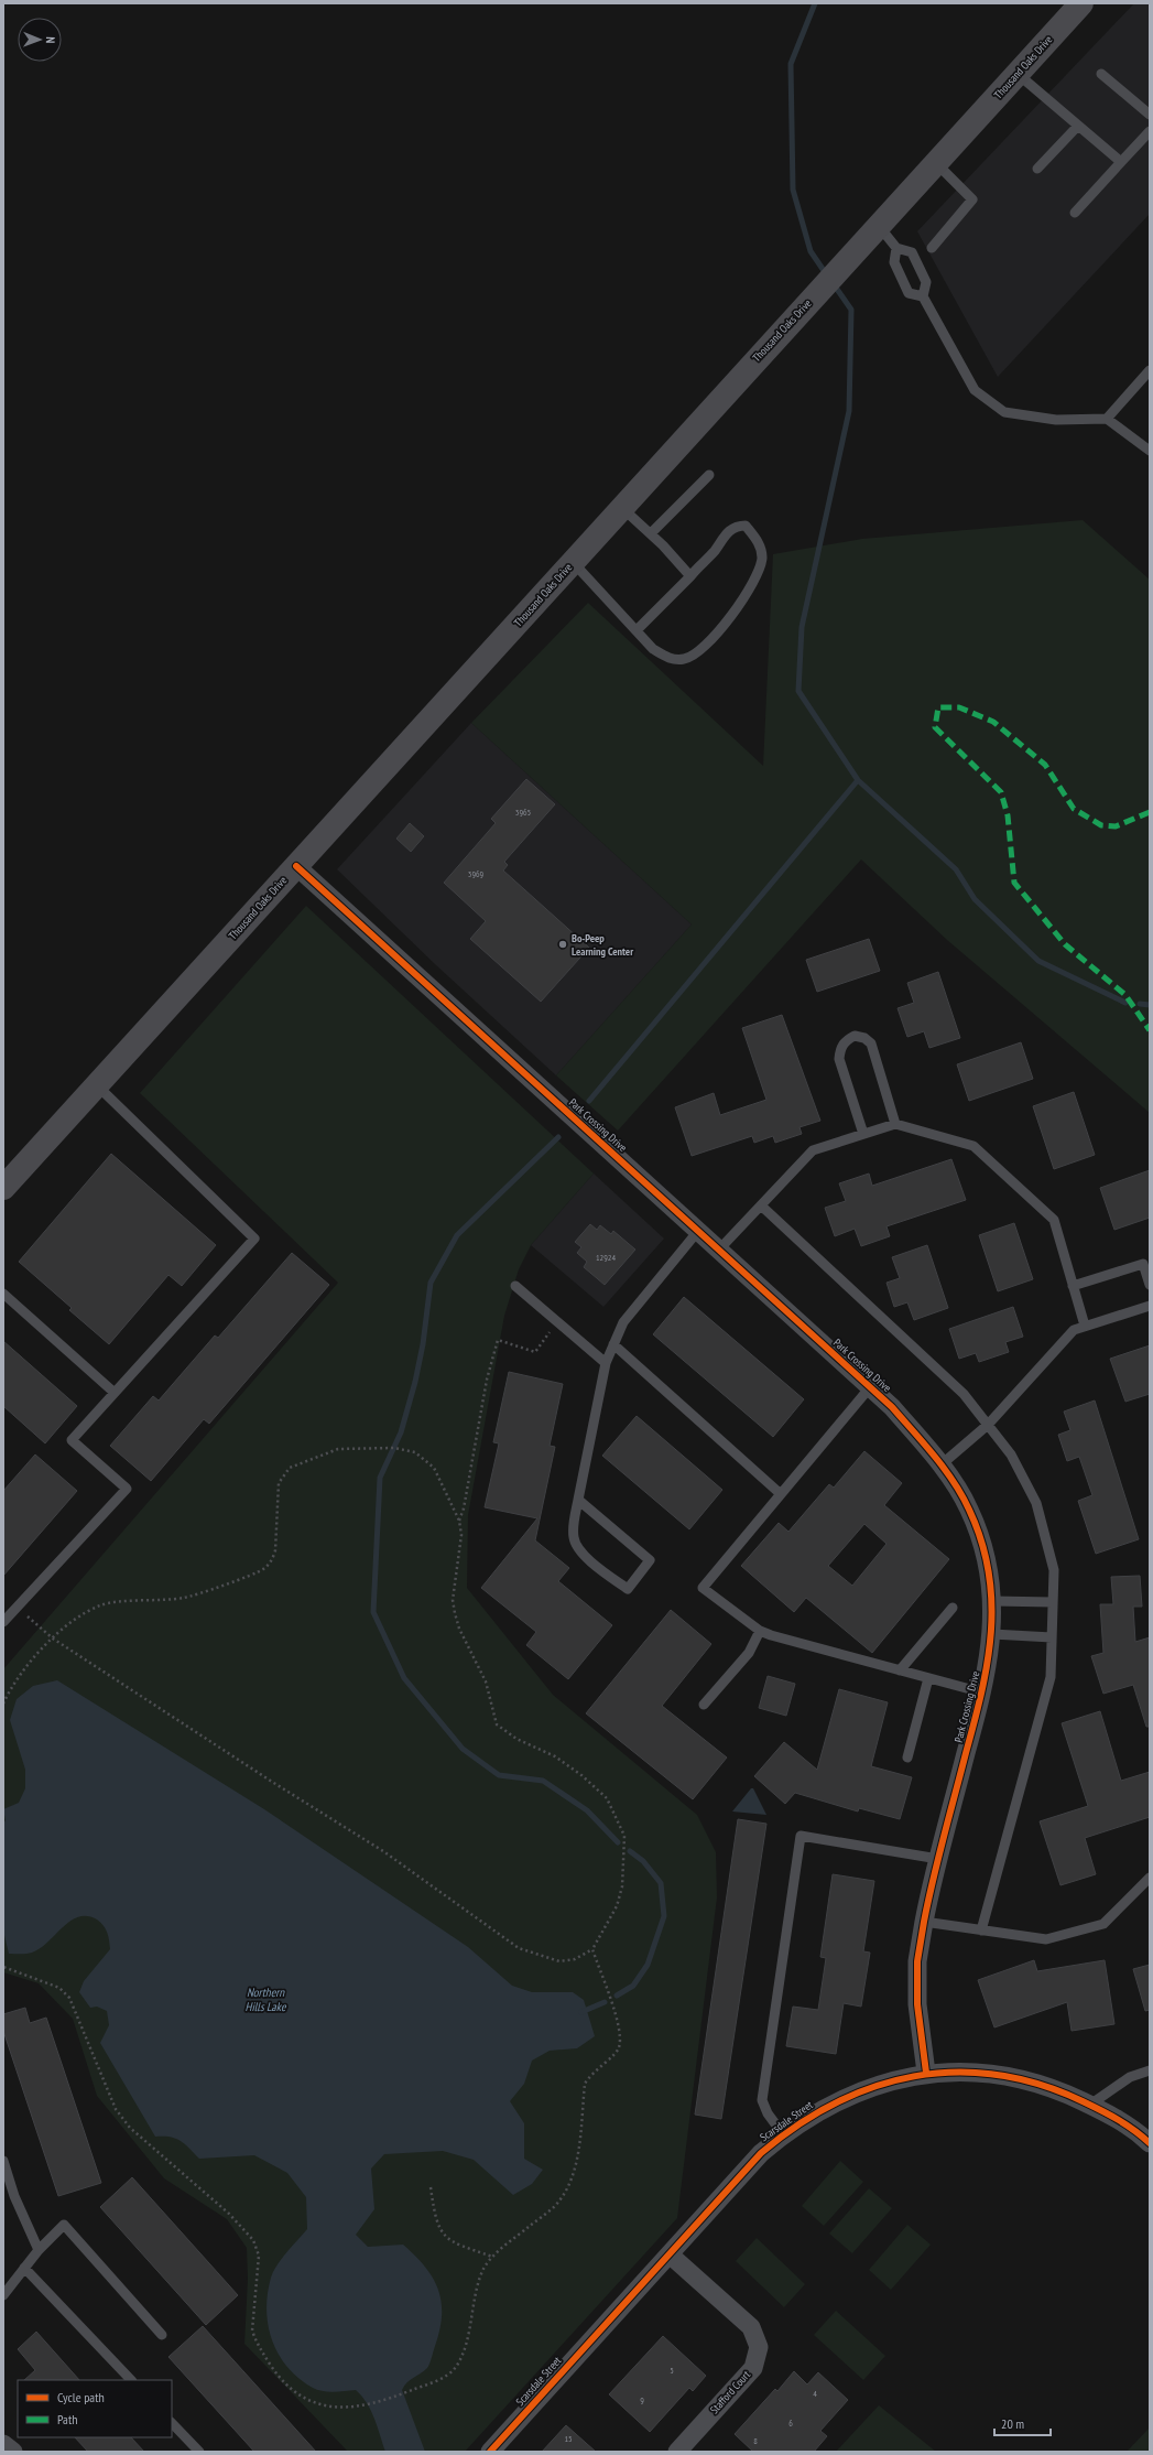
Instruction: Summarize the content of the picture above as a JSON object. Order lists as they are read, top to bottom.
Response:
{
  "streets": {
    "main road": ["Thousand Oaks Drive"],
    "street": ["Park Crossing Drive", "Scarsdale Street", "Stafford Court"]
  },
  "crossings": [
    ["Thousand Oaks Drive", "Park Crossing Drive"],
    ["Park Crossing Drive", "Scarsdale Street"],
    ["Scarsdale Street", "Stafford Court"]
  ],
  "water": ["Northern Hills Lake"],
  "places": ["Bo-Peep Learning Center"],
  "house_numbers": [
    "3965",
    "3969",
    "12924",
    "5",
    "4",
    "9",
    "6",
    "15",
    "8"
  ],
  "legend": ["Cycle path", "Path"],
  "scale_bar": "20 m",
  "north": "right"
}
